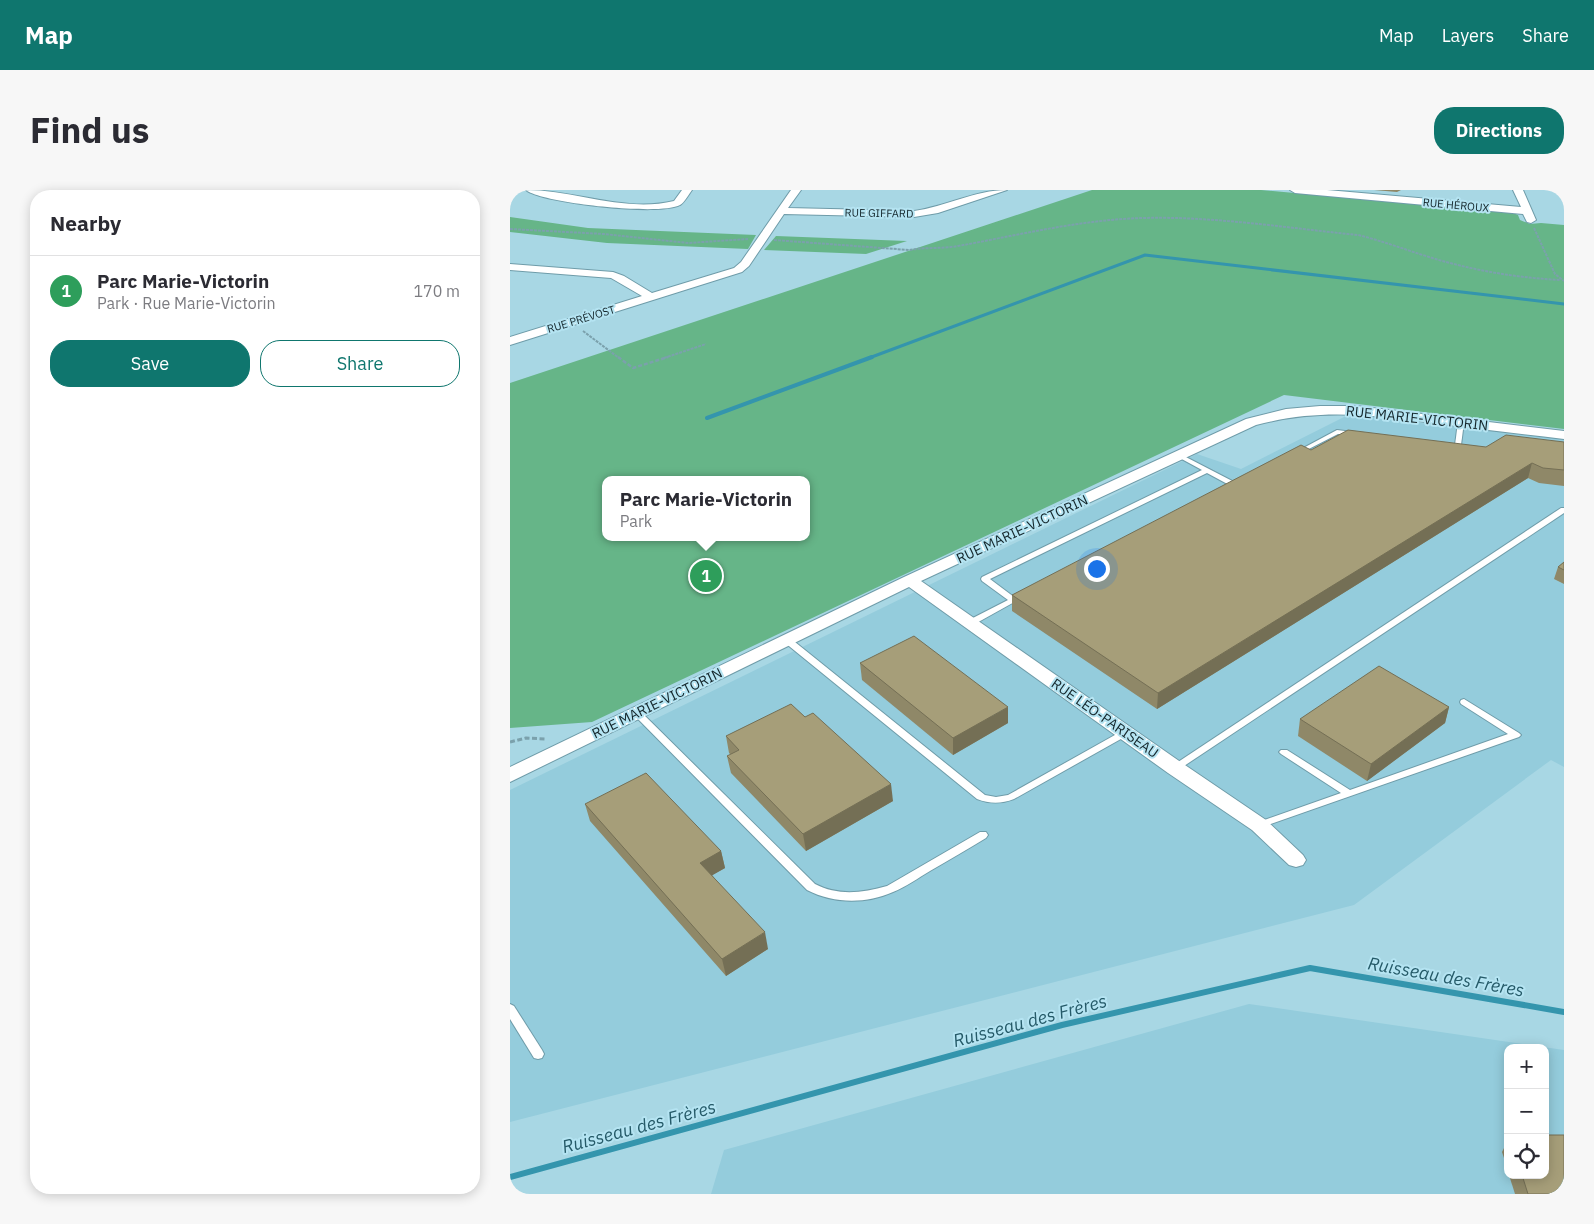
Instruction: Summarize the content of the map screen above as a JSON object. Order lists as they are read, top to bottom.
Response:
{
  "streets": {
    "street": [
      "RUE HÉROUX",
      "RUE GIFFARD",
      "RUE PRÉVOST",
      "RUE MARIE-VICTORIN",
      "RUE LÉO-PARISEAU"
    ]
  },
  "crossings": [
    ["RUE GIFFARD", "RUE PRÉVOST"],
    ["RUE MARIE-VICTORIN", "RUE LÉO-PARISEAU"]
  ],
  "water": ["Ruisseau des Frères"],
  "page": {
    "header": "Map",
    "nav": ["Map", "Layers", "Share"],
    "title": "Find us",
    "buttons": [
      "Directions",
      ["Save", "Share"]
    ],
    "heading": "Nearby",
    "list": [
      {
        "mark": "1",
        "name": "Parc Marie-Victorin",
        "note": "Park · Rue Marie-Victorin",
        "value": "170 m"
      }
    ],
    "popup": ["Parc Marie-Victorin", "Park"],
    "pins": "1",
    "map_buttons": ["+", "−"]
  }
}
